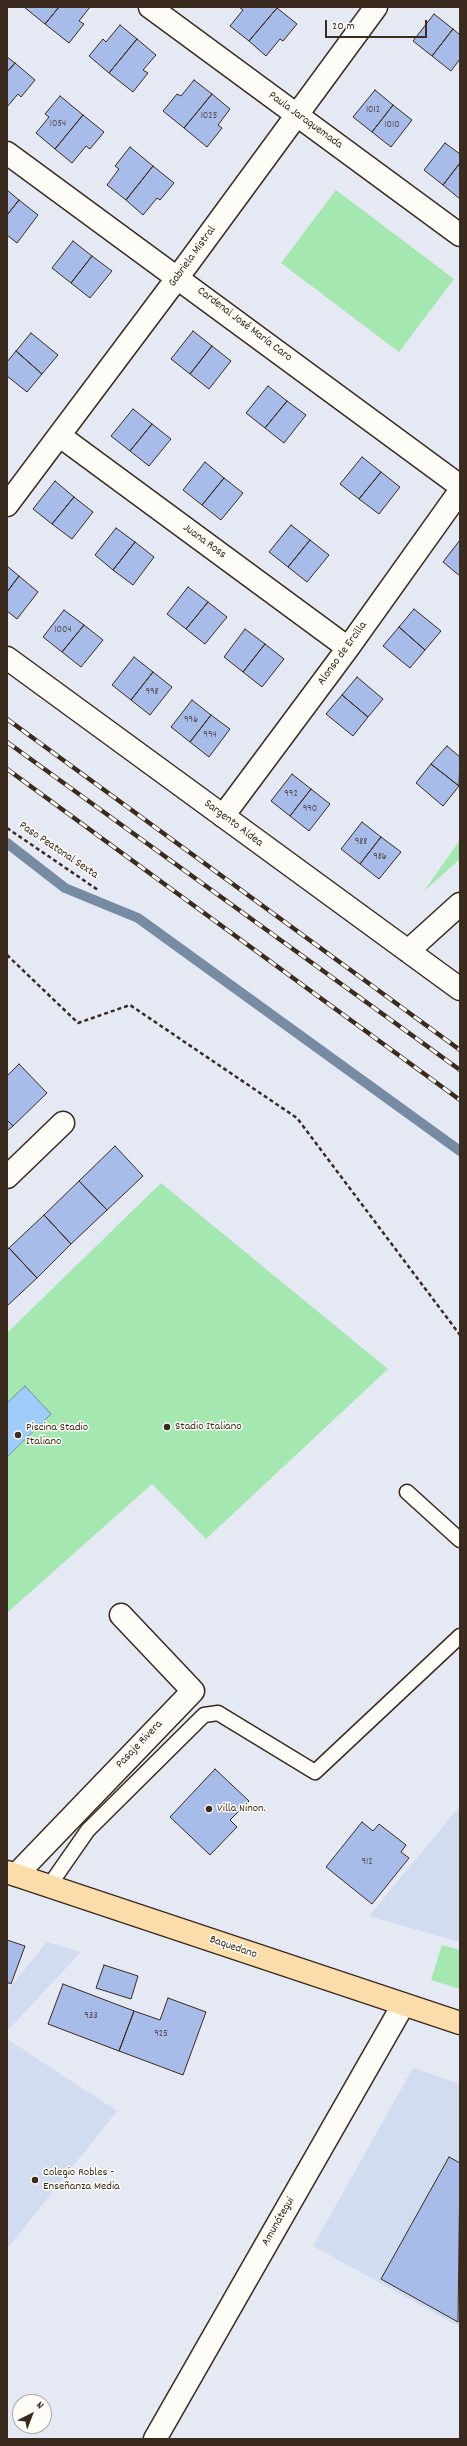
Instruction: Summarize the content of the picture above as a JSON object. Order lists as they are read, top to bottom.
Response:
{
  "streets": {
    "main road": ["Baquedano"],
    "street": [
      "Paula Jaraquemada",
      "Gabriela Mistral",
      "Cardenal José María Caro",
      "Juana Ross",
      "Alonso de Ercilla",
      "Sargento Aldea",
      "Pasaje Rivera",
      "Amunátegui"
    ],
    "path": ["Paso Peatonal Sexta"]
  },
  "crossings": [
    ["Paula Jaraquemada", "Gabriela Mistral"],
    ["Gabriela Mistral", "Cardenal José María Caro"],
    ["Gabriela Mistral", "Juana Ross"],
    ["Juana Ross", "Alonso de Ercilla"],
    ["Alonso de Ercilla", "Sargento Aldea"],
    ["Pasaje Rivera", "Baquedano"],
    ["Baquedano", "Amunátegui"]
  ],
  "places": [
    "Stadio Italiano",
    "Piscina Stadio Italiano",
    "Villa Ninon.",
    "Colegio Robles - Enseñanza Media"
  ],
  "house_numbers": [
    "1012",
    "1025",
    "1054",
    "1010",
    "1004",
    "998",
    "996",
    "994",
    "992",
    "990",
    "988",
    "986",
    "912",
    "933",
    "925"
  ],
  "scale_bar": "20 m",
  "north": "top right"
}
